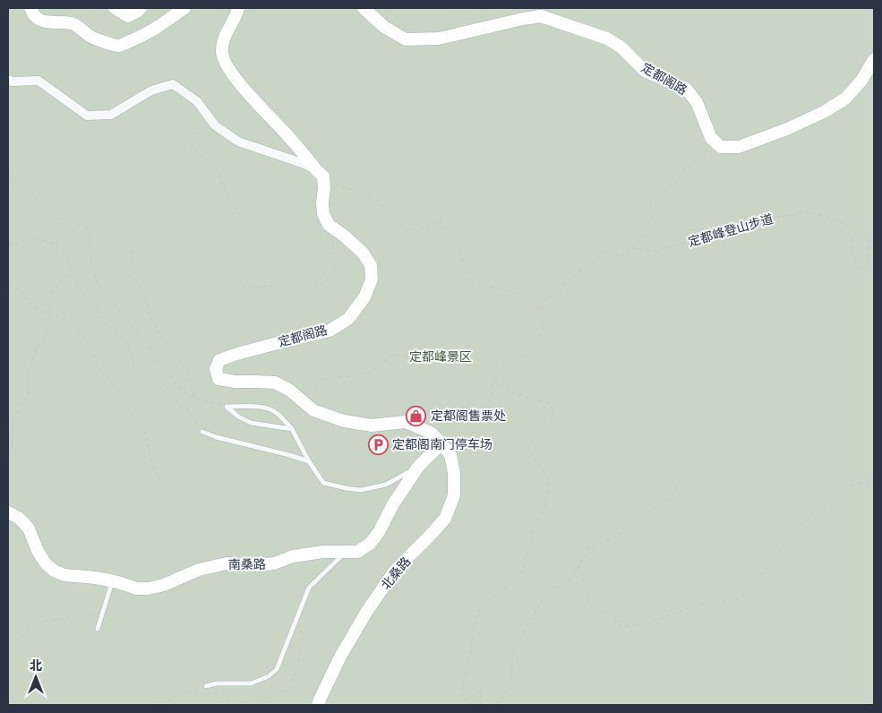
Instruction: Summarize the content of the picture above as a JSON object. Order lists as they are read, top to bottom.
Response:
{
  "streets": {
    "street": ["定都阁路", "南桑路", "北桑路"],
    "path": ["定都峰登山步道"]
  },
  "crossings": [
    ["定都阁路", "南桑路"],
    ["定都阁路", "北桑路"],
    ["南桑路", "北桑路"]
  ],
  "parks": ["定都峰景区"],
  "places": {
    "shop": ["定都阁售票处"],
    "parking": ["定都阁南门停车场"]
  },
  "north": "top"
}
